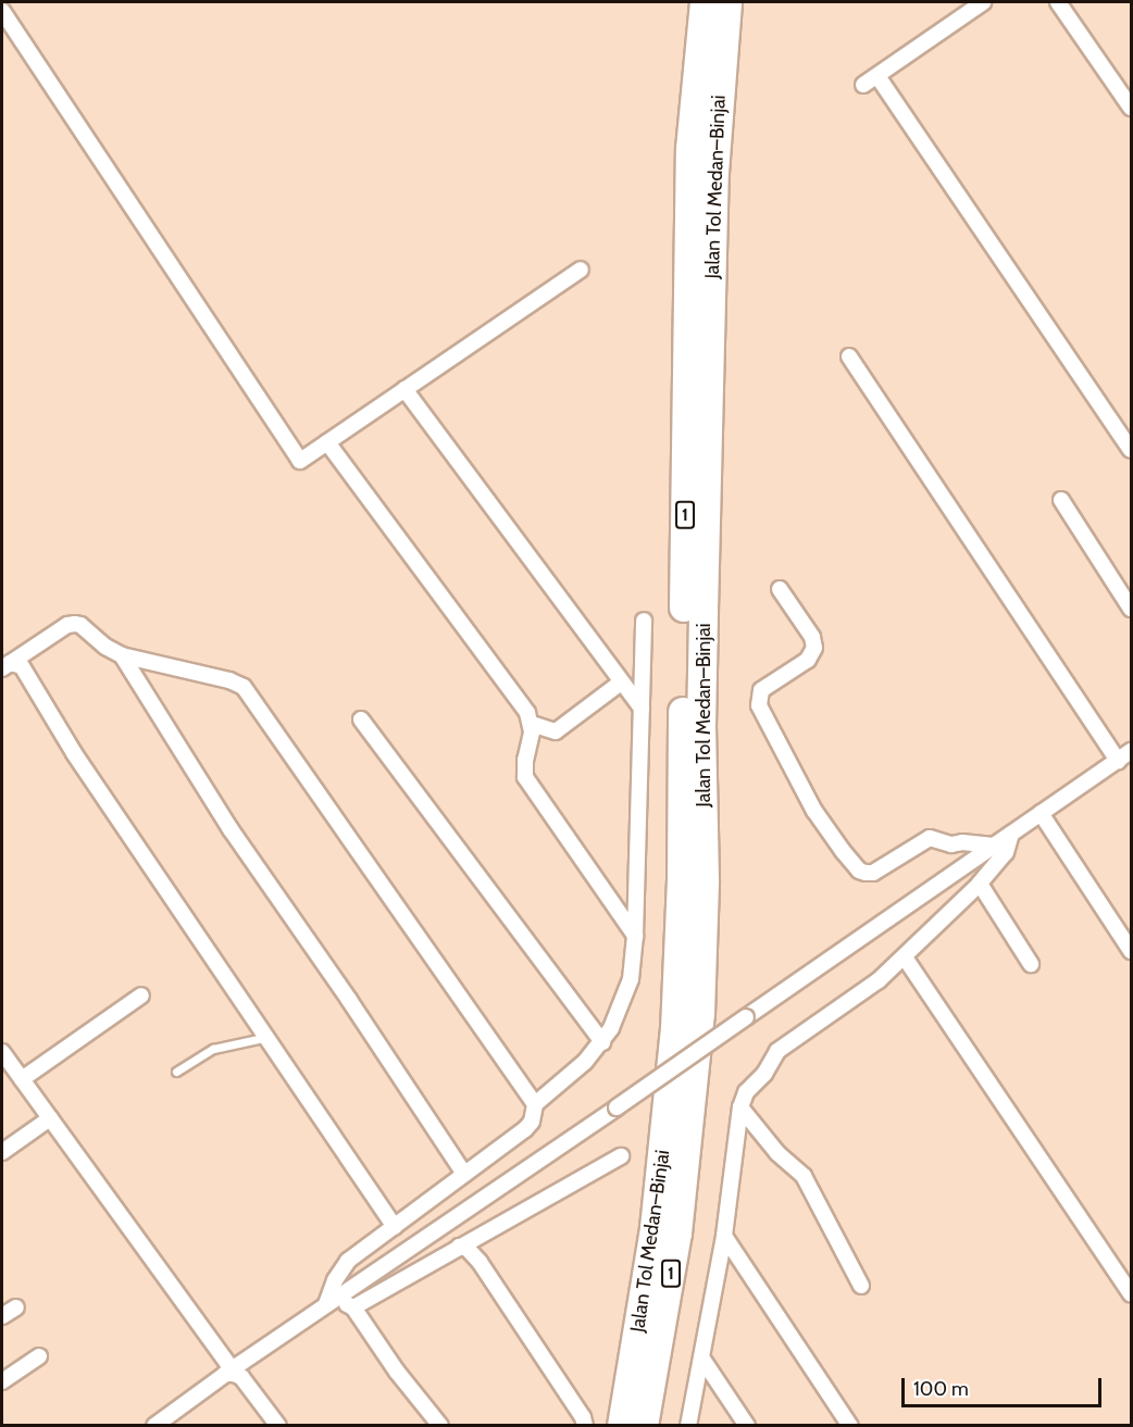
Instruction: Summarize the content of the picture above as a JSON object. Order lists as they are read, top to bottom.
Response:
{
  "streets": {
    "highway": ["Jalan Tol Medan–Binjai", "1"]
  },
  "scale_bar": "100 m"
}
